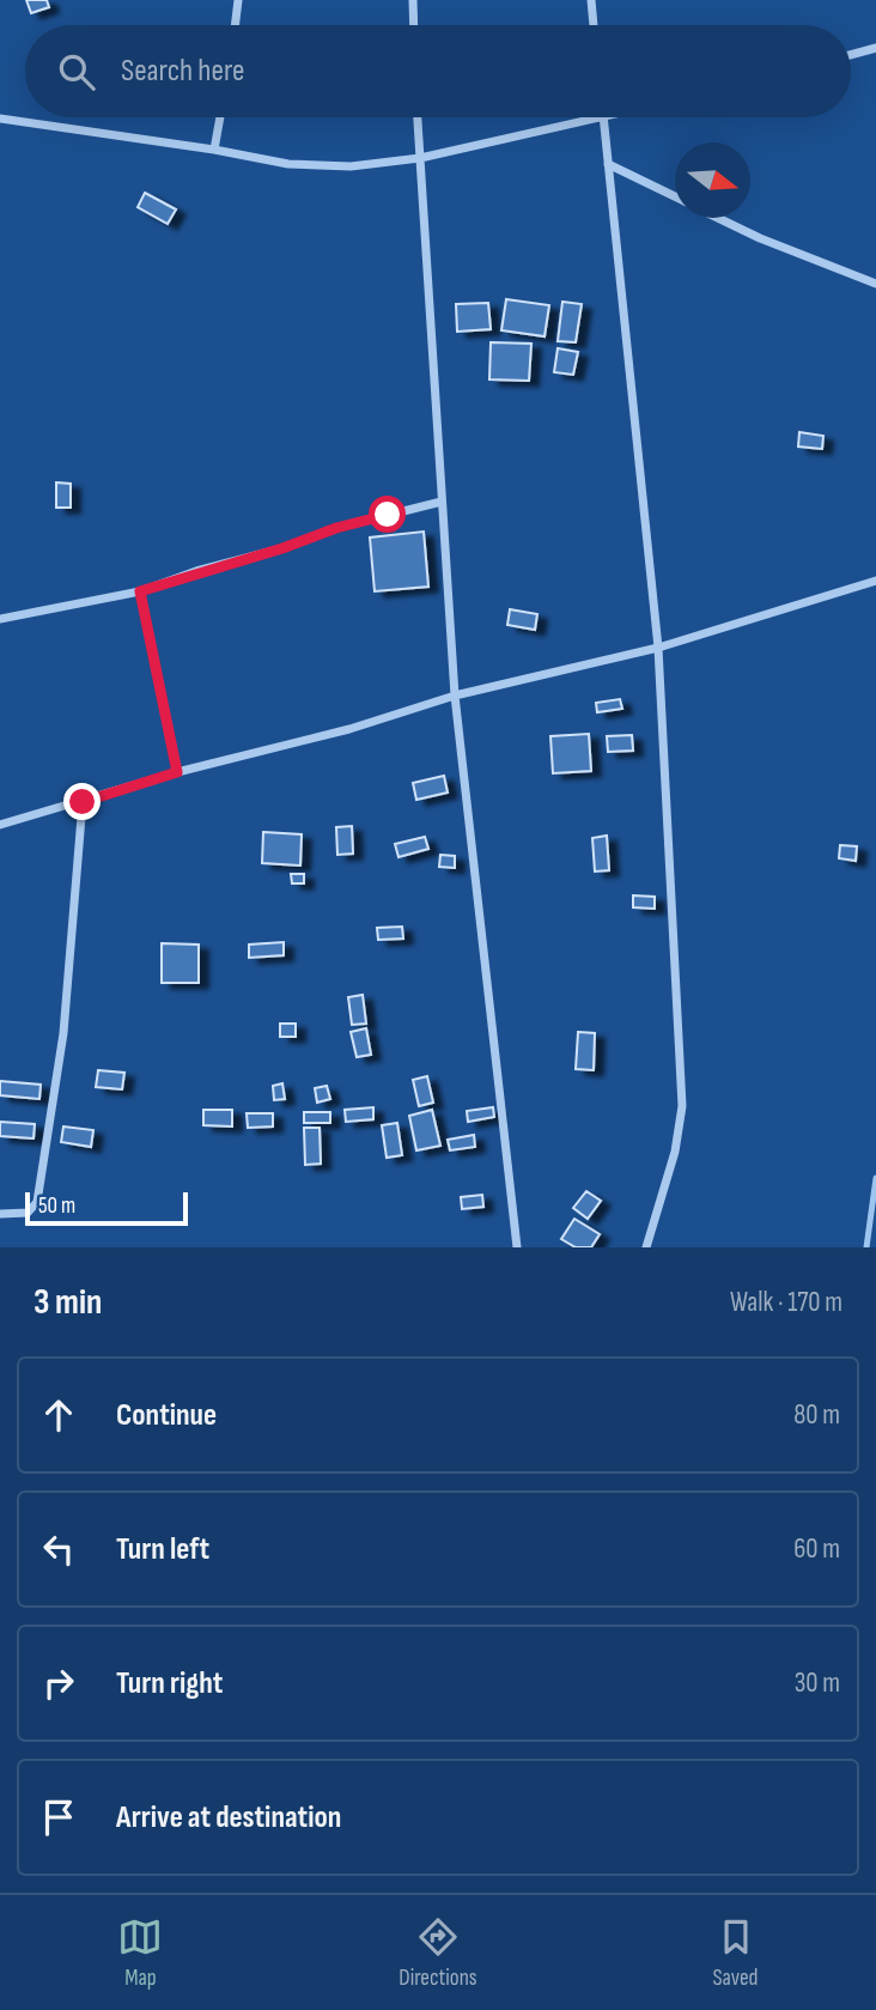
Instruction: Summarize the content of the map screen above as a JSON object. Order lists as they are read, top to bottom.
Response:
{
  "scale_bar": "50 m",
  "north": "right",
  "page": {
    "search": "Search here",
    "scale": "50 m",
    "heading": ["3 min", "Walk · 170 m"],
    "list": [
      ["Continue", "80 m"],
      ["Turn left", "60 m"],
      ["Turn right", "30 m"],
      "Arrive at destination"
    ],
    "nav": ["Map", "Directions", "Saved"]
  }
}
